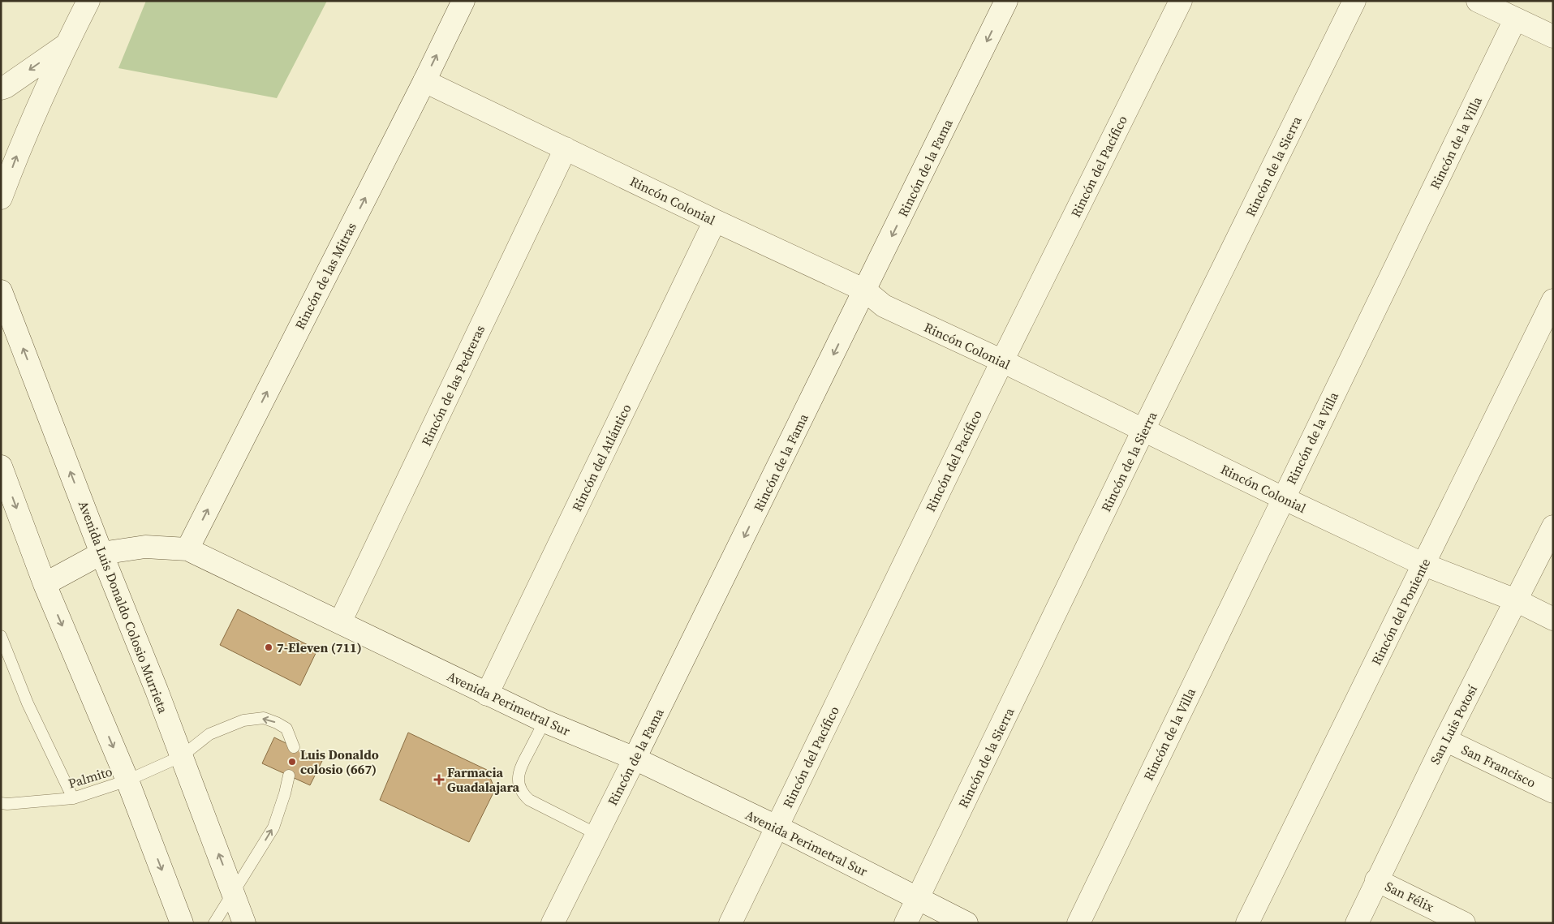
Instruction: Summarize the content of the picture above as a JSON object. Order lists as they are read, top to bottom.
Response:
{
  "streets": {
    "street": [
      "Rincón de la Villa",
      "Rincón del Pacífico",
      "Rincón de la Sierra",
      "Rincón de la Fama",
      "Rincón Colonial",
      "Rincón de las Mitras",
      "Rincón de las Pedreras",
      "Rincón del Atlántico",
      "Avenida Luis Donaldo Colosio Murrieta",
      "Rincón del Poniente",
      "Avenida Perimetral Sur",
      "San Luis Potosí",
      "San Francisco",
      "San Félix"
    ],
    "lane": ["Palmito"]
  },
  "crossings": [
    ["Rincón de la Villa", "Rincón Colonial"],
    ["Rincón del Pacífico", "Rincón Colonial"],
    ["Rincón del Pacífico", "Avenida Perimetral Sur"],
    ["Rincón de la Sierra", "Rincón Colonial"],
    ["Rincón de la Sierra", "Avenida Perimetral Sur"],
    ["Rincón de la Fama", "Rincón Colonial"],
    ["Rincón de la Fama", "Avenida Perimetral Sur"],
    ["Rincón Colonial", "Rincón de las Mitras"],
    ["Rincón Colonial", "Rincón de las Pedreras"],
    ["Rincón Colonial", "Rincón del Atlántico"],
    ["Rincón Colonial", "Rincón del Poniente"],
    ["Rincón Colonial", "San Luis Potosí"],
    ["Rincón de las Mitras", "Avenida Perimetral Sur"],
    ["Rincón de las Pedreras", "Avenida Perimetral Sur"],
    ["Rincón del Atlántico", "Avenida Perimetral Sur"],
    ["Avenida Luis Donaldo Colosio Murrieta", "Avenida Perimetral Sur"],
    ["Avenida Luis Donaldo Colosio Murrieta", "Palmito"],
    ["San Luis Potosí", "San Francisco"],
    ["San Luis Potosí", "San Félix"]
  ],
  "one_way": ["Rincón de la Fama", "Rincón de las Mitras"],
  "places": {
    "other": ["7-Eleven (711)", "Luis Donaldo colosio (667)"],
    "health": ["Farmacia Guadalajara"]
  }
}
